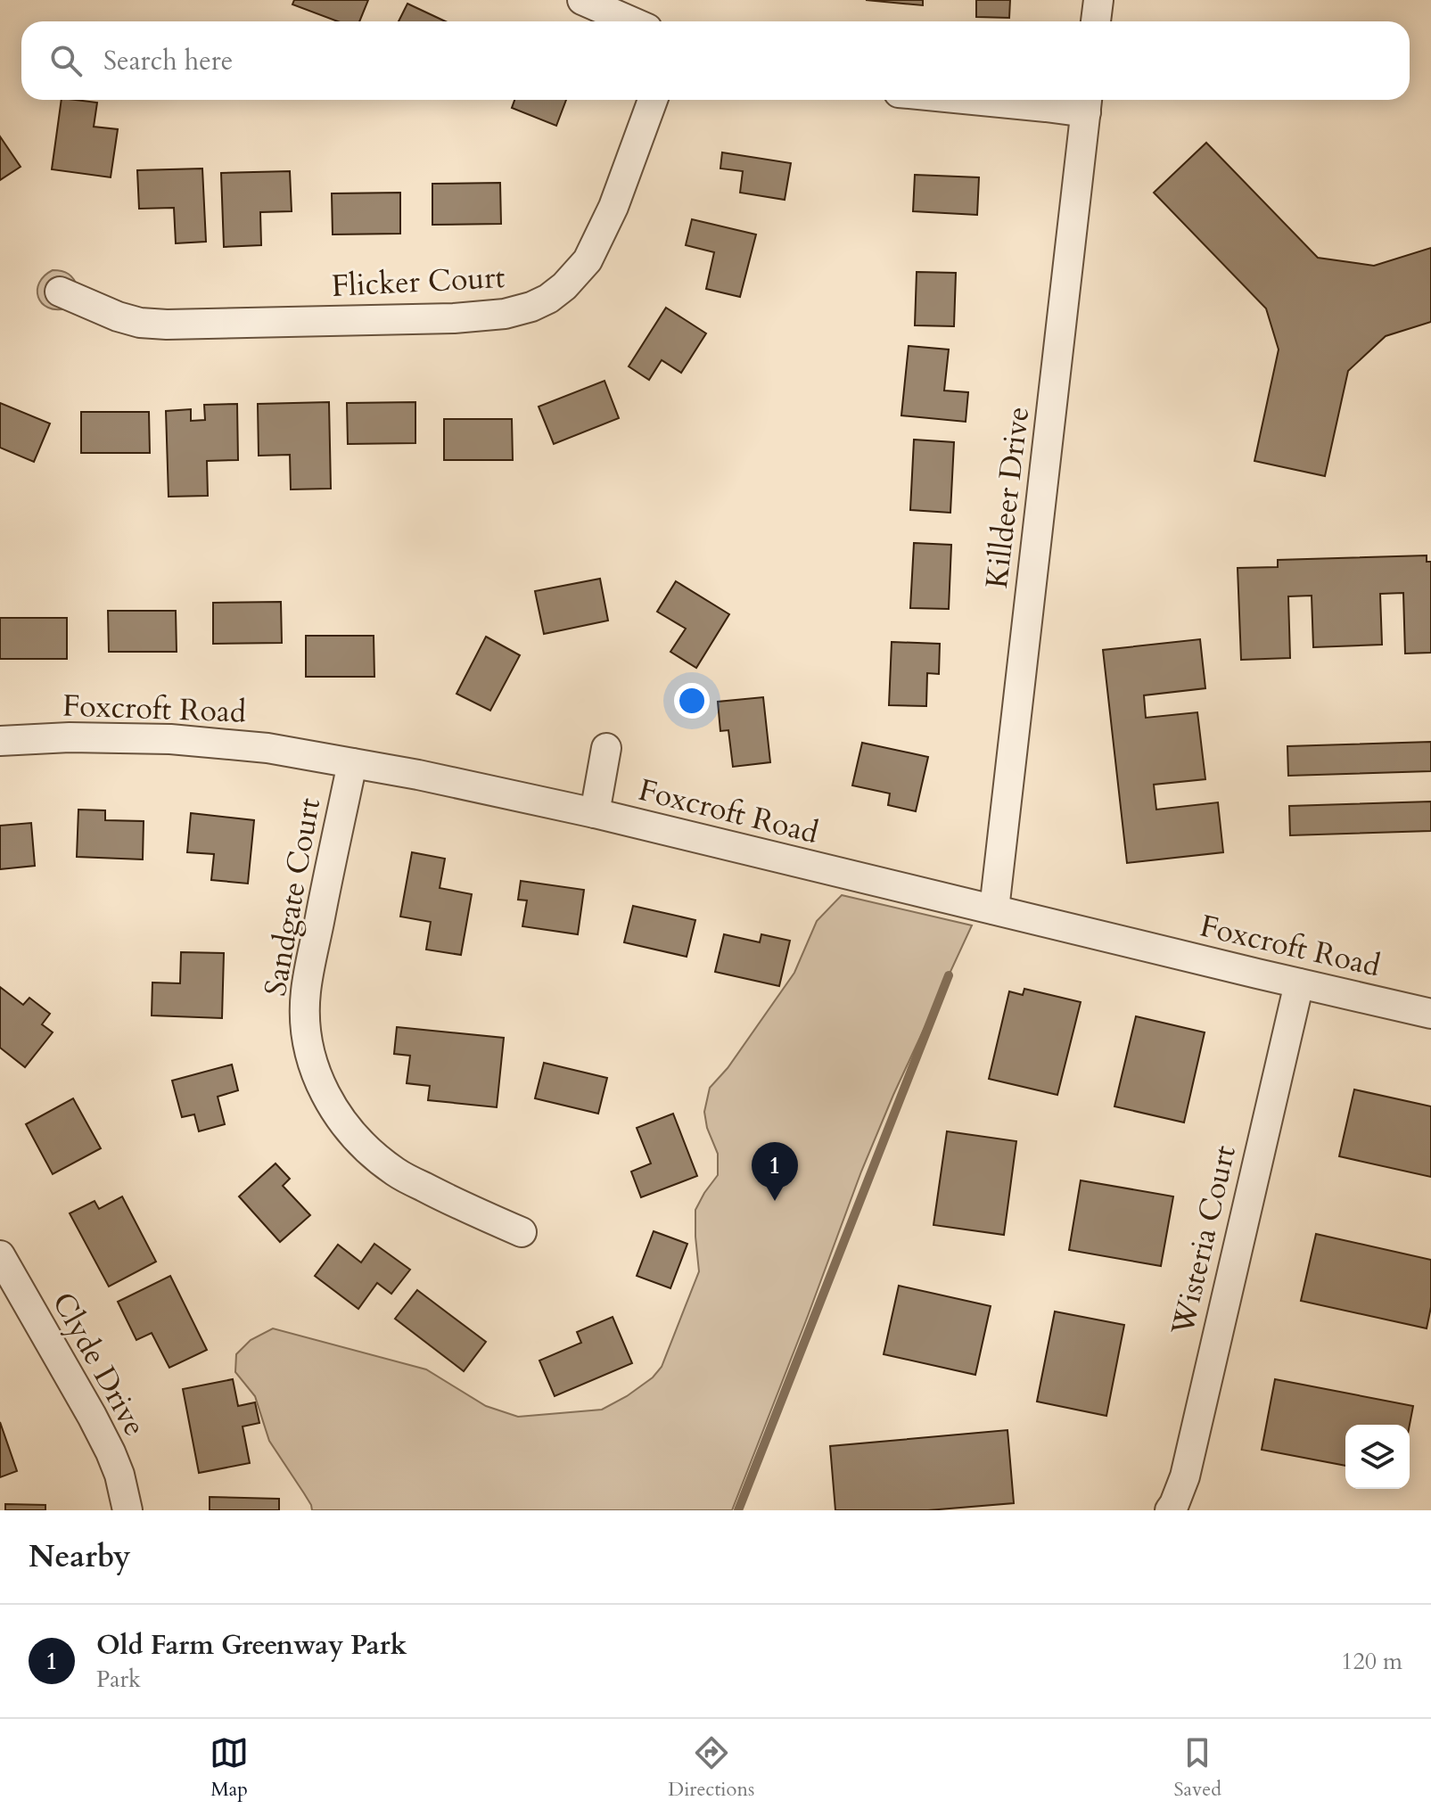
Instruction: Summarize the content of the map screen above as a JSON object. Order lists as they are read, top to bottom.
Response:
{
  "streets": {
    "street": [
      "Flicker Court",
      "Killdeer Drive",
      "Foxcroft Road",
      "Sandgate Court",
      "Wisteria Court",
      "Clyde Drive"
    ]
  },
  "crossings": [
    ["Killdeer Drive", "Foxcroft Road"],
    ["Foxcroft Road", "Sandgate Court"],
    ["Foxcroft Road", "Wisteria Court"]
  ],
  "page": {
    "search": "Search here",
    "pins": "1",
    "heading": "Nearby",
    "list": [
      {
        "mark": "1",
        "name": "Old Farm Greenway Park",
        "note": "Park",
        "value": "120 m"
      }
    ],
    "nav": ["Map", "Directions", "Saved"]
  }
}
